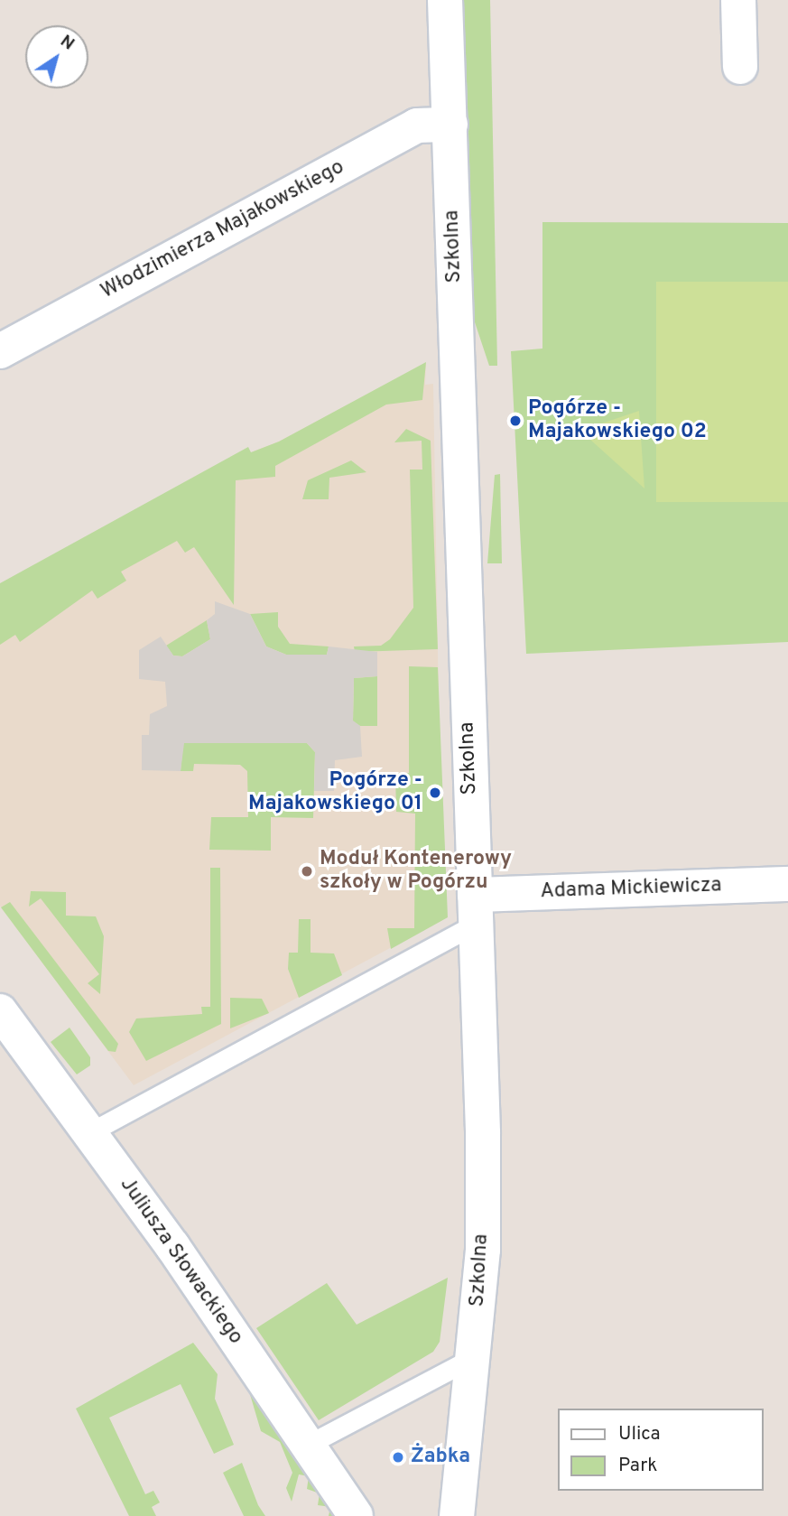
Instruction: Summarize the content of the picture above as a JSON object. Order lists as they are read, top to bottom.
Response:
{
  "streets": {
    "street": [
      "Włodzimierza Majakowskiego",
      "Szkolna",
      "Adama Mickiewicza",
      "Juliusza Słowackiego"
    ]
  },
  "crossings": [
    ["Włodzimierza Majakowskiego", "Szkolna"],
    ["Szkolna", "Adama Mickiewicza"]
  ],
  "places": [
    "Pogórze - Majakowskiego 02",
    "Pogórze - Majakowskiego 01",
    "Moduł Kontenerowy szkoły w Pogórzu",
    "Żabka"
  ],
  "legend": ["Ulica", "Park"],
  "north": "top right"
}
